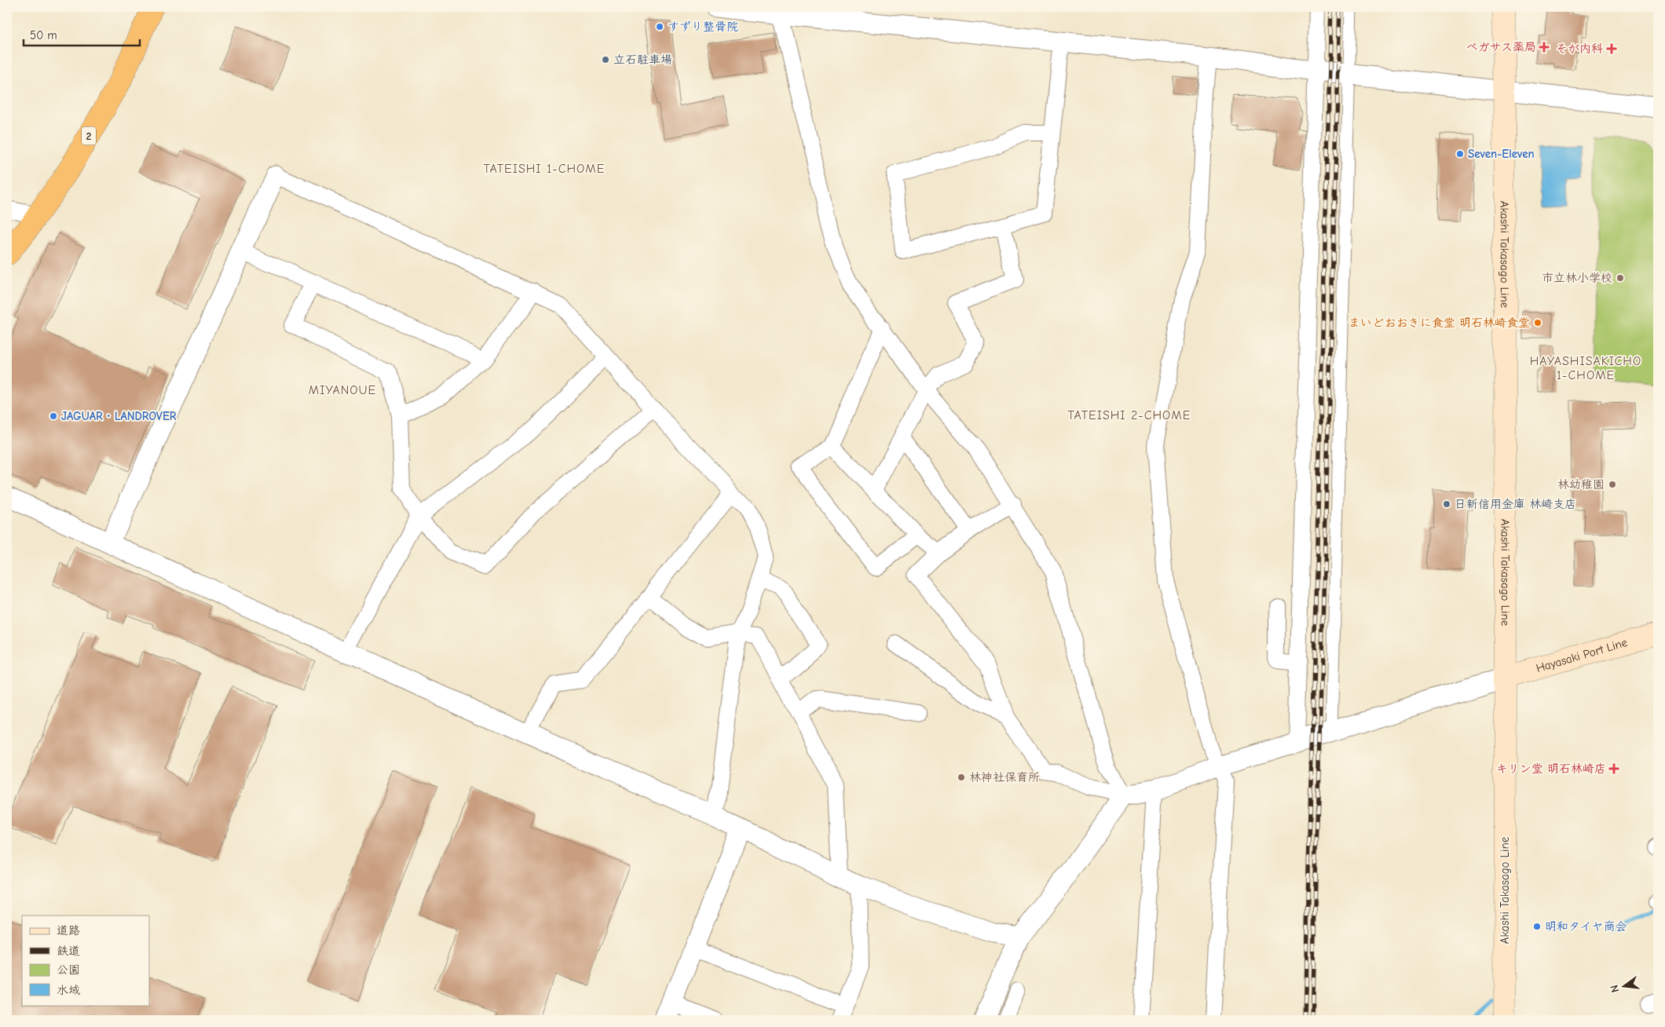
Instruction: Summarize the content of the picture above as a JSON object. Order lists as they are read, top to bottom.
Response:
{
  "streets": {
    "highway": ["2"],
    "main road": ["Akashi Takasago Line", "Hayasaki Port Line"]
  },
  "crossings": [
    ["Akashi Takasago Line", "Hayasaki Port Line"]
  ],
  "districts": [
    "TATEISHI 1-CHOME",
    "HAYASHISAKICHO 1-CHOME",
    "MIYANOUE",
    "TATEISHI 2-CHOME"
  ],
  "places": {
    "other": [
      "すずり整骨院",
      "立石駐車場",
      "Seven-Eleven",
      "市立林小学校",
      "まいどおおきに食堂 明石林崎食堂",
      "JAGUAR・LANDROVER",
      "林幼稚園",
      "日新信用金庫 林崎支店",
      "林神社保育所",
      "明和タイヤ商会"
    ],
    "health": ["ペガサス薬局", "そが内科", "キリン堂 明石林崎店"]
  },
  "legend": [
    "道路",
    "鉄道",
    "公園",
    "水域"
  ],
  "scale_bar": "50 m",
  "north": "left"
}
